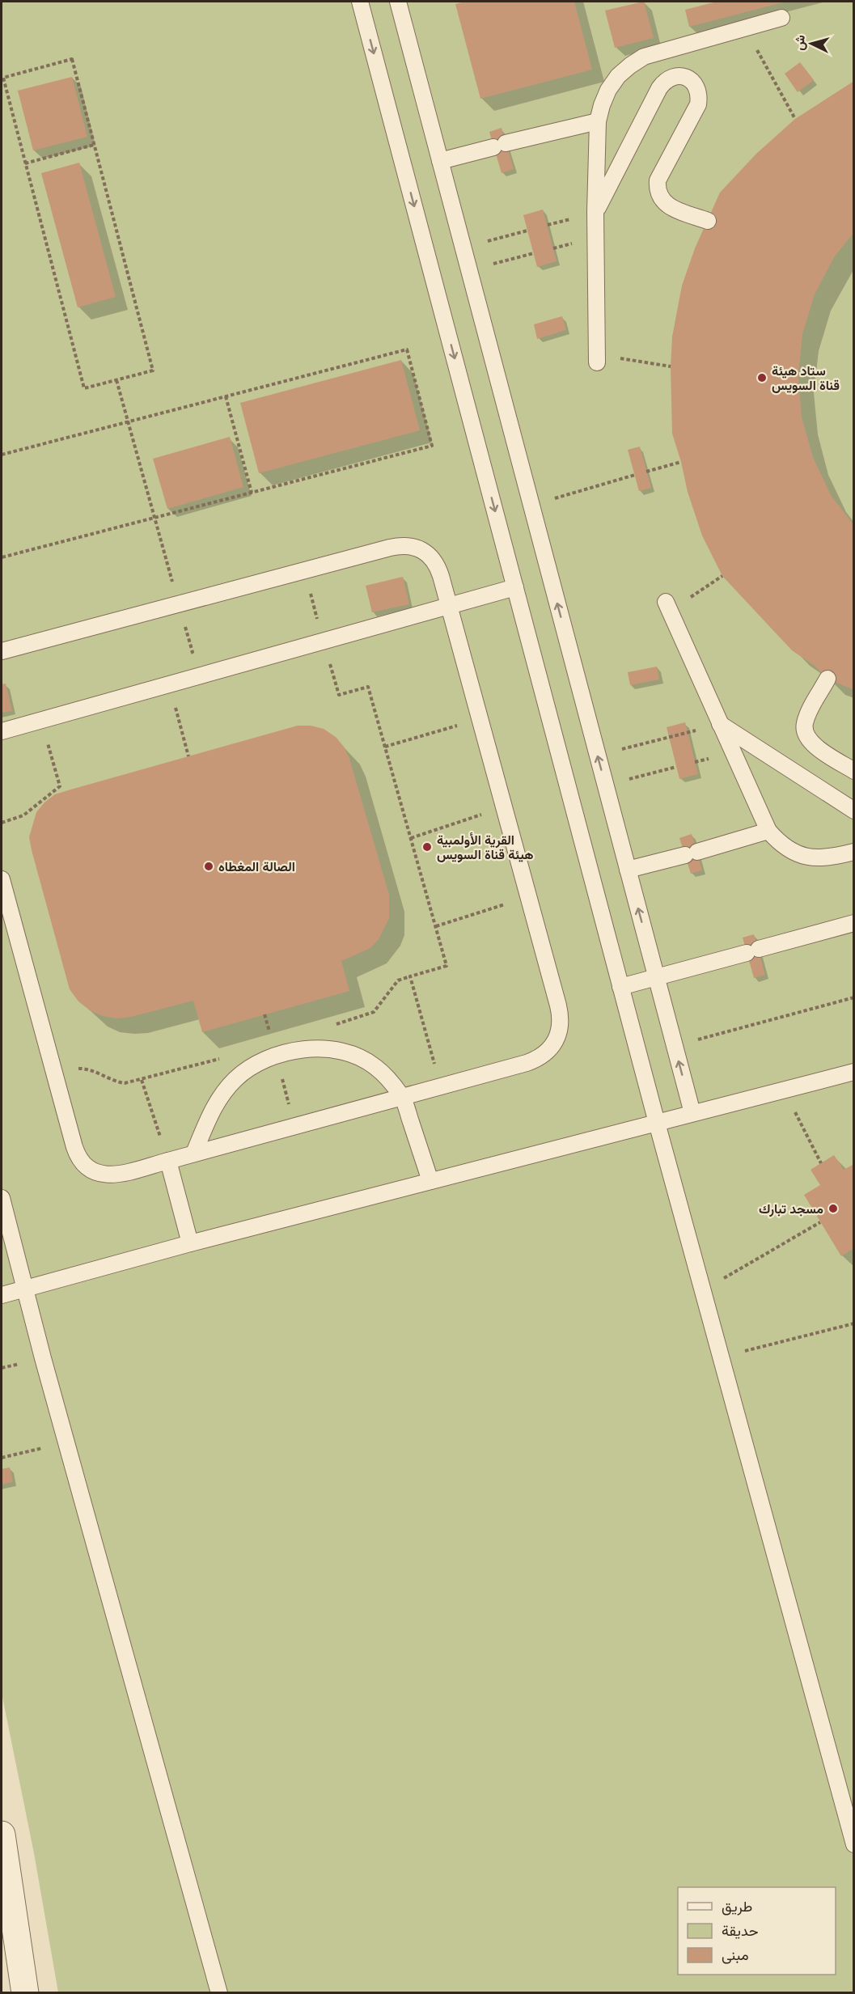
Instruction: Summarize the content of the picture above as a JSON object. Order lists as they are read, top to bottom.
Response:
{
  "places": [
    "ستاد هيئة قناة السويس",
    "القرية الأولمبية هيئة قناة السويس",
    "الصالة المغطاه",
    "مسجد تبارك"
  ],
  "legend": ["طريق", "حديقة", "مبنى"],
  "north": "left"
}
